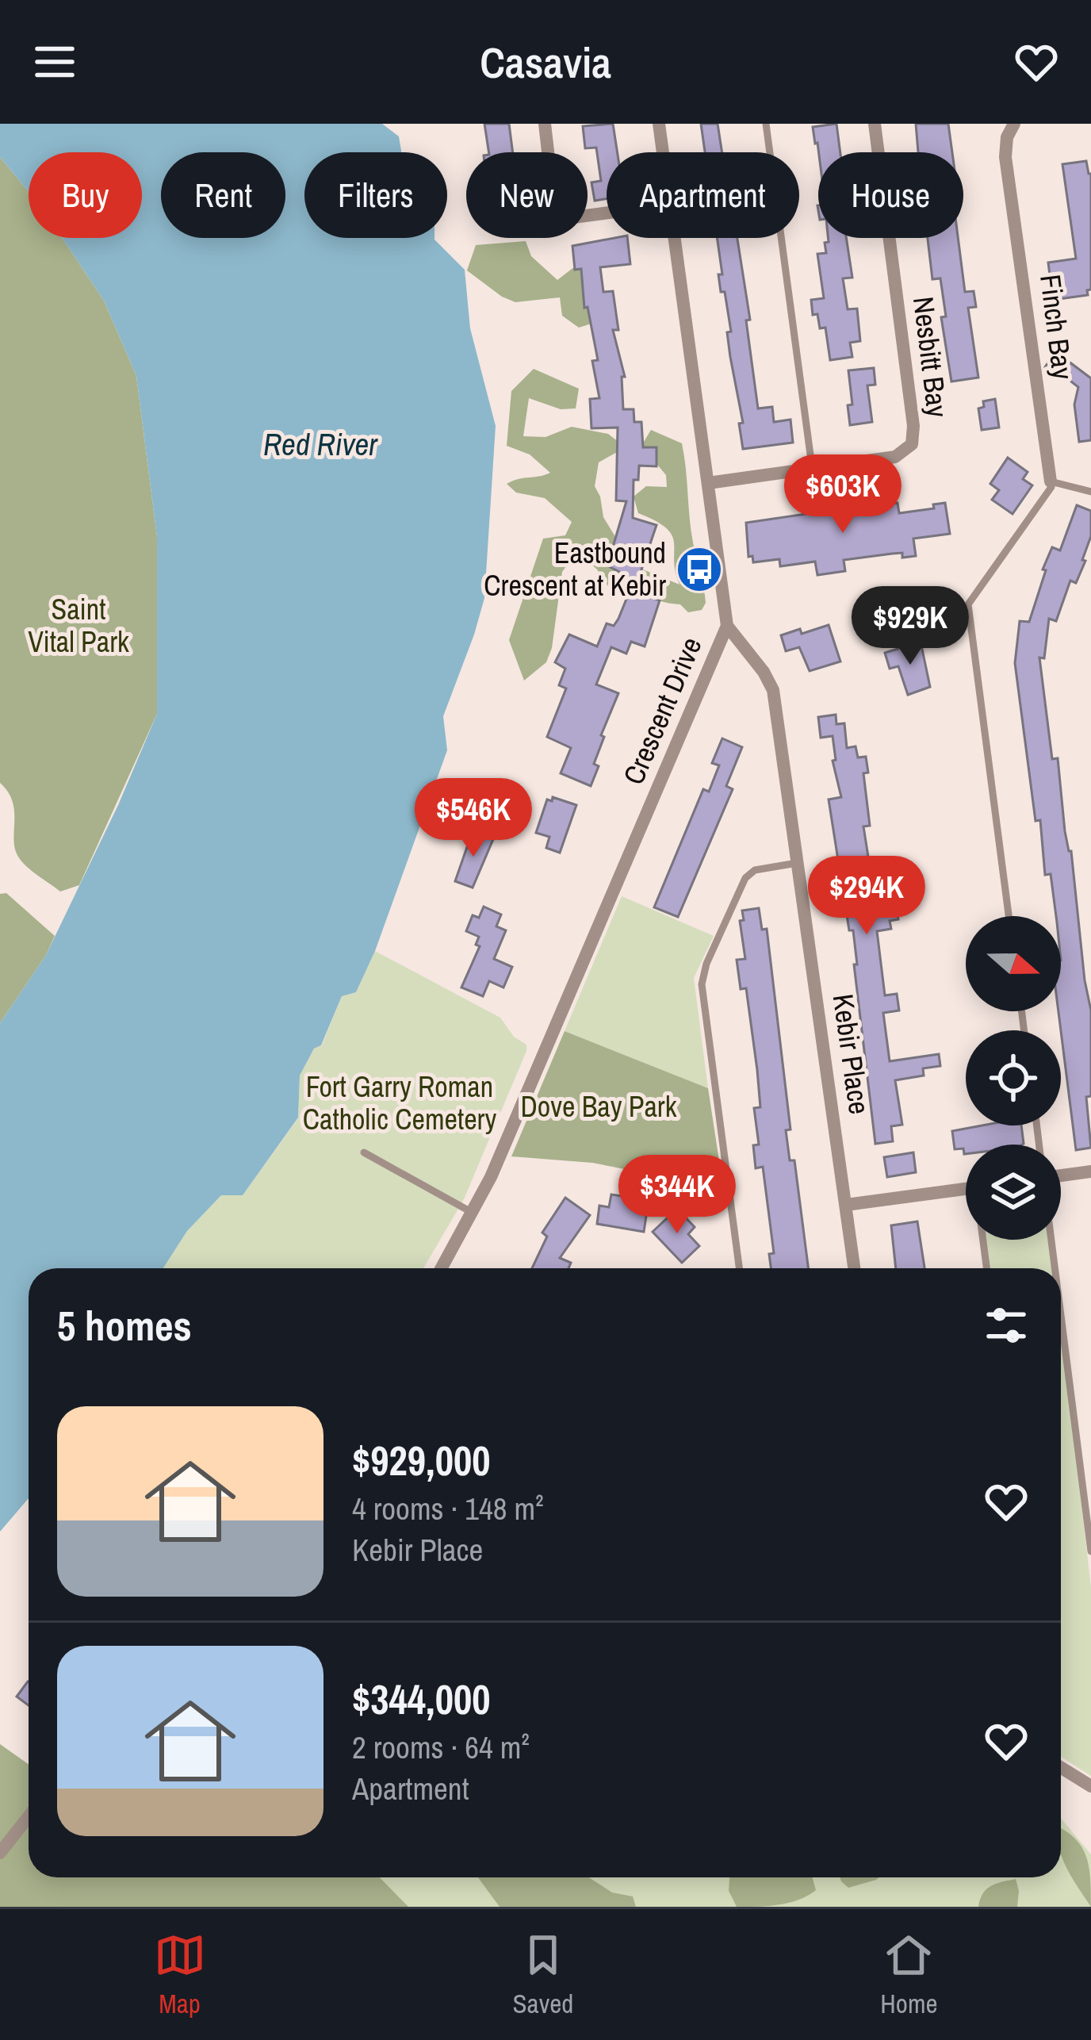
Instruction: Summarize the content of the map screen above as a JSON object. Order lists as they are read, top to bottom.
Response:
{
  "streets": {
    "street": [
      "Finch Bay",
      "Nesbitt Bay",
      "Crescent Drive",
      "Kebir Place"
    ]
  },
  "crossings": [
    ["Nesbitt Bay", "Crescent Drive"],
    ["Crescent Drive", "Kebir Place"]
  ],
  "water": ["Red River"],
  "parks": ["Saint Vital Park", "Fort Garry Roman Catholic Cemetery", "Dove Bay Park"],
  "places": {
    "bus stop": ["Eastbound Crescent at Kebir"]
  },
  "north": "right",
  "page": {
    "header": "Casavia",
    "chip": [
      "Buy",
      "Rent",
      "Filters",
      "New",
      "Apartment",
      "House"
    ],
    "price": [
      "$603K",
      "$929K",
      "$546K",
      "$294K",
      "$344K"
    ],
    "heading": "5 homes",
    "list": [
      {
        "name": "$929,000",
        "note": "4 rooms · 148 m² · Kebir Place"
      },
      {
        "name": "$344,000",
        "note": "2 rooms · 64 m² · Apartment"
      }
    ],
    "tabs": ["Map", "Saved", "Home"]
  }
}
